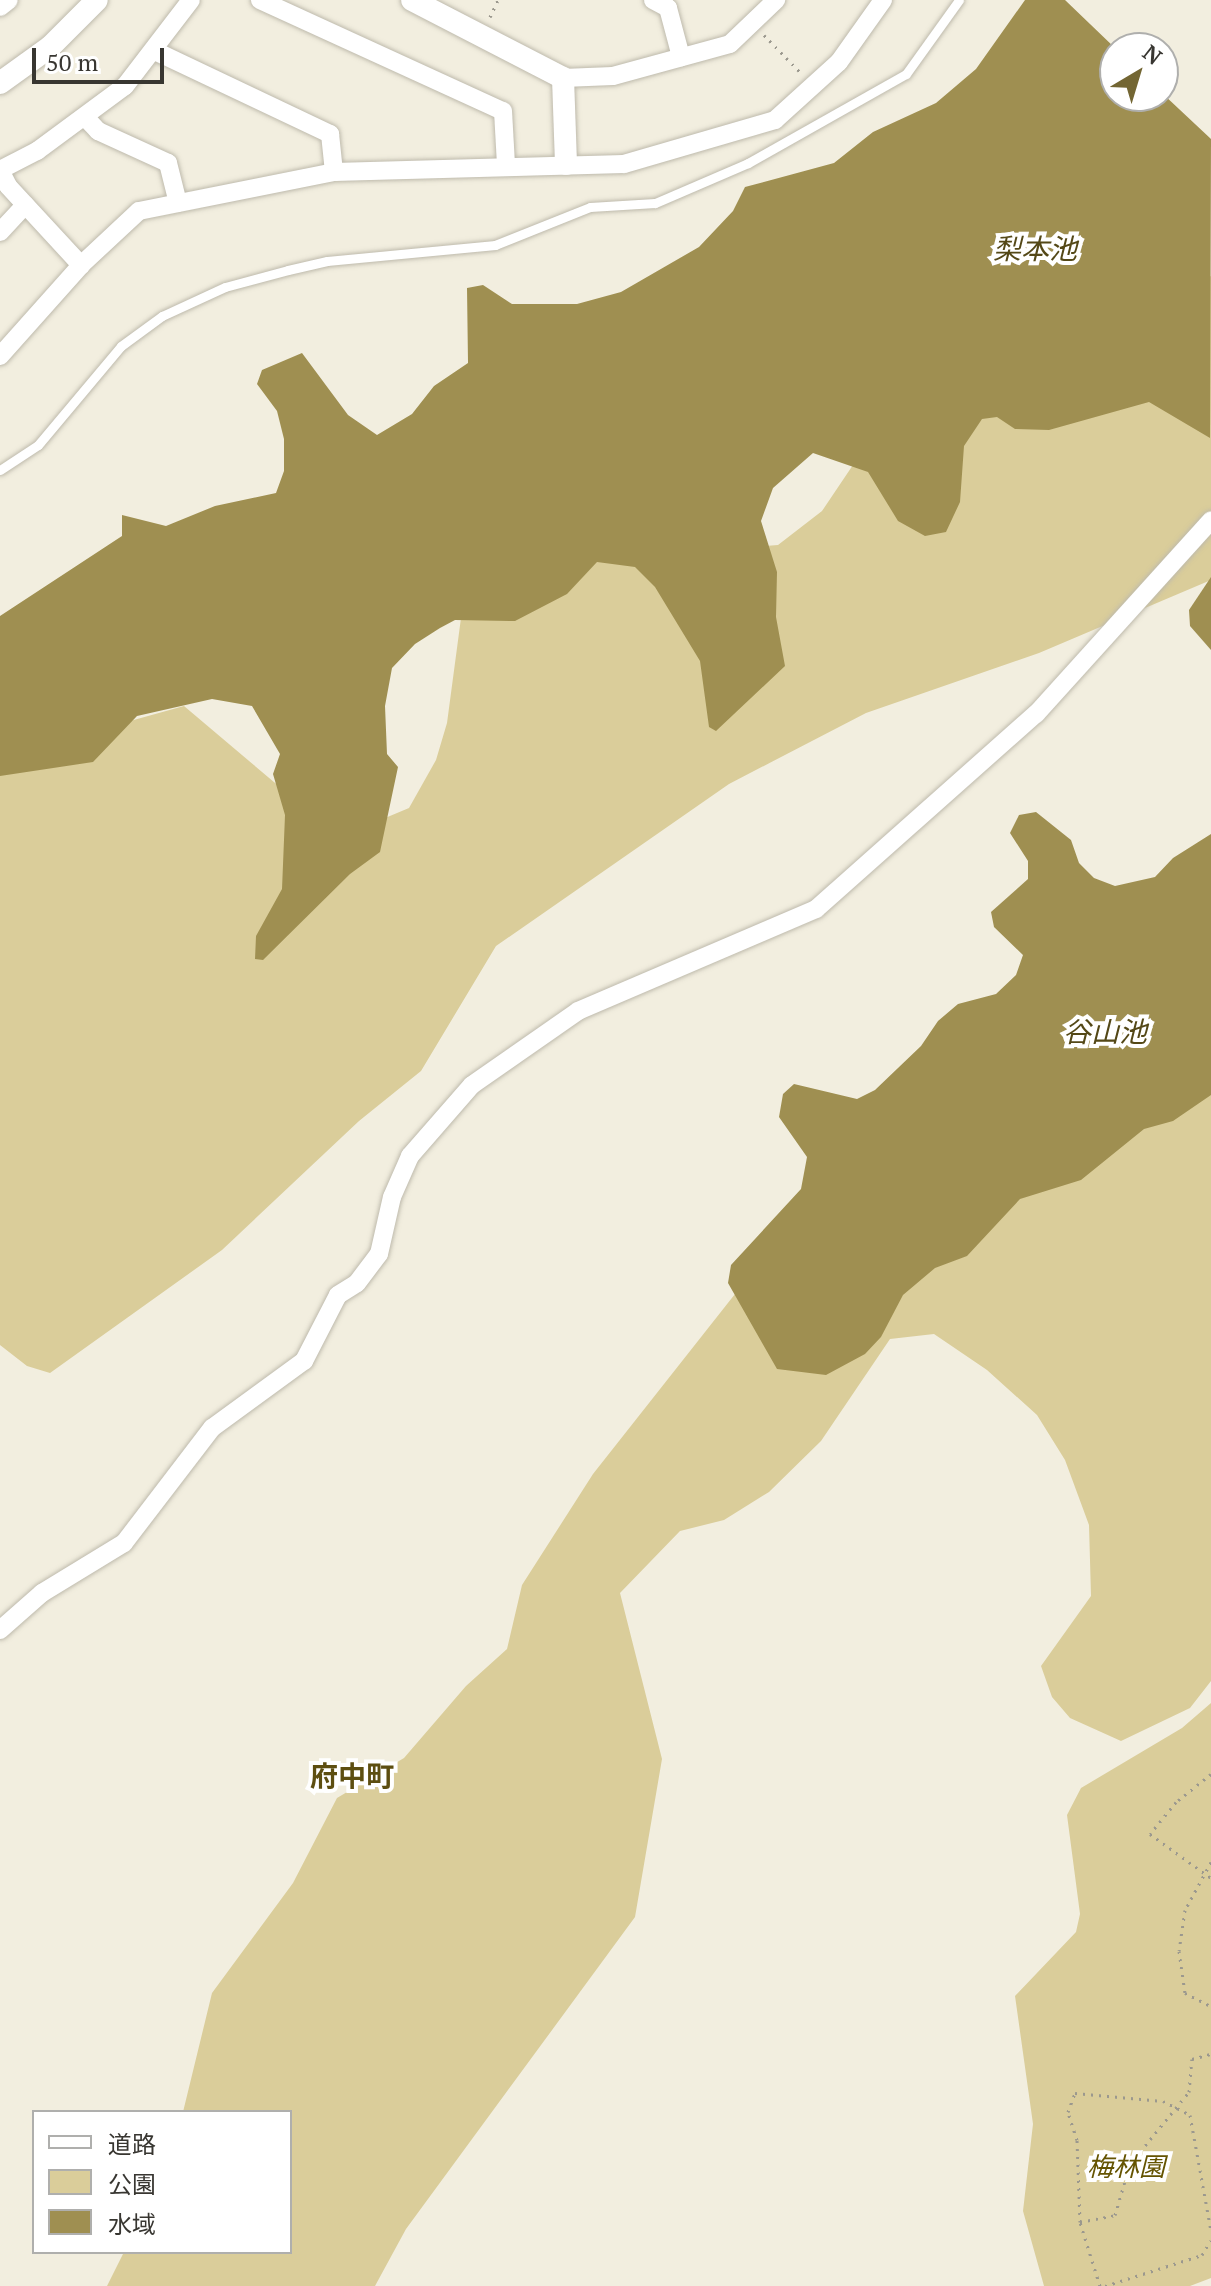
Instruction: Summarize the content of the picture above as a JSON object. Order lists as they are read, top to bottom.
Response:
{
  "districts": ["府中町"],
  "water": ["梨本池", "谷山池"],
  "parks": ["梅林園"],
  "legend": ["道路", "公園", "水域"],
  "scale_bar": "50 m",
  "north": "top right"
}
